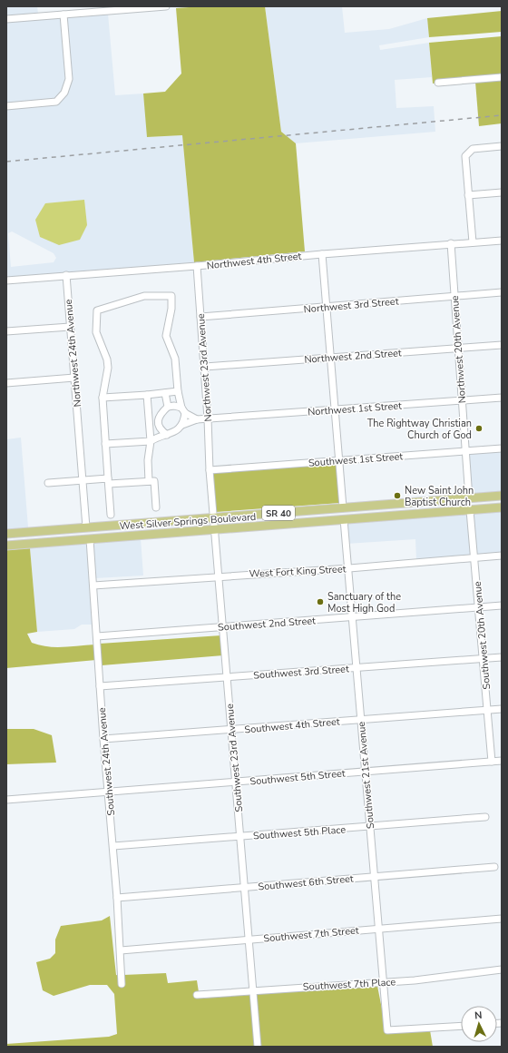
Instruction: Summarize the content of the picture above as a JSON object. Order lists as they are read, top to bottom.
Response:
{
  "streets": {
    "main road": ["SR 40", "West Silver Springs Boulevard"],
    "street": [
      "Northwest 4th Street",
      "Northwest 3rd Street",
      "Northwest 20th Avenue",
      "Northwest 24th Avenue",
      "Northwest 2nd Street",
      "Northwest 23rd Avenue",
      "Northwest 1st Street",
      "Southwest 1st Street",
      "West Fort King Street",
      "Southwest 2nd Street",
      "Southwest 20th Avenue",
      "Southwest 3rd Street",
      "Southwest 4th Street",
      "Southwest 23rd Avenue",
      "Southwest 24th Avenue",
      "Southwest 21st Avenue",
      "Southwest 5th Street",
      "Southwest 5th Place",
      "Southwest 6th Street",
      "Southwest 7th Street",
      "Southwest 7th Place"
    ]
  },
  "crossings": [
    ["Northwest 4th Street", "Northwest 20th Avenue"],
    ["Northwest 4th Street", "Northwest 24th Avenue"],
    ["Northwest 4th Street", "Northwest 23rd Avenue"],
    ["Northwest 3rd Street", "Northwest 20th Avenue"],
    ["Northwest 3rd Street", "Northwest 23rd Avenue"],
    ["Northwest 20th Avenue", "Northwest 2nd Street"],
    ["Northwest 20th Avenue", "Northwest 1st Street"],
    ["Northwest 20th Avenue", "Southwest 1st Street"],
    ["Northwest 20th Avenue", "West Silver Springs Boulevard"],
    ["Northwest 2nd Street", "Northwest 23rd Avenue"],
    ["Northwest 23rd Avenue", "Northwest 1st Street"],
    ["Northwest 23rd Avenue", "Southwest 1st Street"],
    ["Northwest 23rd Avenue", "Southwest 23rd Avenue"],
    ["Southwest 1st Street", "Southwest 23rd Avenue"],
    ["West Silver Springs Boulevard", "Southwest 20th Avenue"],
    ["West Silver Springs Boulevard", "Southwest 23rd Avenue"],
    ["West Silver Springs Boulevard", "Southwest 24th Avenue"],
    ["West Silver Springs Boulevard", "Southwest 21st Avenue"],
    ["West Fort King Street", "Southwest 20th Avenue"],
    ["West Fort King Street", "Southwest 23rd Avenue"],
    ["West Fort King Street", "Southwest 24th Avenue"],
    ["West Fort King Street", "Southwest 21st Avenue"],
    ["Southwest 2nd Street", "Southwest 20th Avenue"],
    ["Southwest 2nd Street", "Southwest 23rd Avenue"],
    ["Southwest 2nd Street", "Southwest 24th Avenue"],
    ["Southwest 2nd Street", "Southwest 21st Avenue"],
    ["Southwest 20th Avenue", "Southwest 3rd Street"],
    ["Southwest 20th Avenue", "Southwest 4th Street"],
    ["Southwest 20th Avenue", "Southwest 5th Street"],
    ["Southwest 3rd Street", "Southwest 23rd Avenue"],
    ["Southwest 3rd Street", "Southwest 24th Avenue"],
    ["Southwest 3rd Street", "Southwest 21st Avenue"],
    ["Southwest 4th Street", "Southwest 23rd Avenue"],
    ["Southwest 4th Street", "Southwest 24th Avenue"],
    ["Southwest 4th Street", "Southwest 21st Avenue"],
    ["Southwest 23rd Avenue", "Southwest 5th Street"],
    ["Southwest 23rd Avenue", "Southwest 5th Place"],
    ["Southwest 23rd Avenue", "Southwest 6th Street"],
    ["Southwest 23rd Avenue", "Southwest 7th Street"],
    ["Southwest 23rd Avenue", "Southwest 7th Place"],
    ["Southwest 24th Avenue", "Southwest 5th Street"],
    ["Southwest 24th Avenue", "Southwest 5th Place"],
    ["Southwest 24th Avenue", "Southwest 6th Street"],
    ["Southwest 24th Avenue", "Southwest 7th Street"],
    ["Southwest 21st Avenue", "Southwest 5th Street"],
    ["Southwest 21st Avenue", "Southwest 5th Place"],
    ["Southwest 21st Avenue", "Southwest 6th Street"],
    ["Southwest 21st Avenue", "Southwest 7th Street"],
    ["Southwest 21st Avenue", "Southwest 7th Place"]
  ],
  "places": ["The Rightway Christian Church of God", "New Saint John Baptist Church", "Sanctuary of the Most High God"],
  "north": "top"
}
